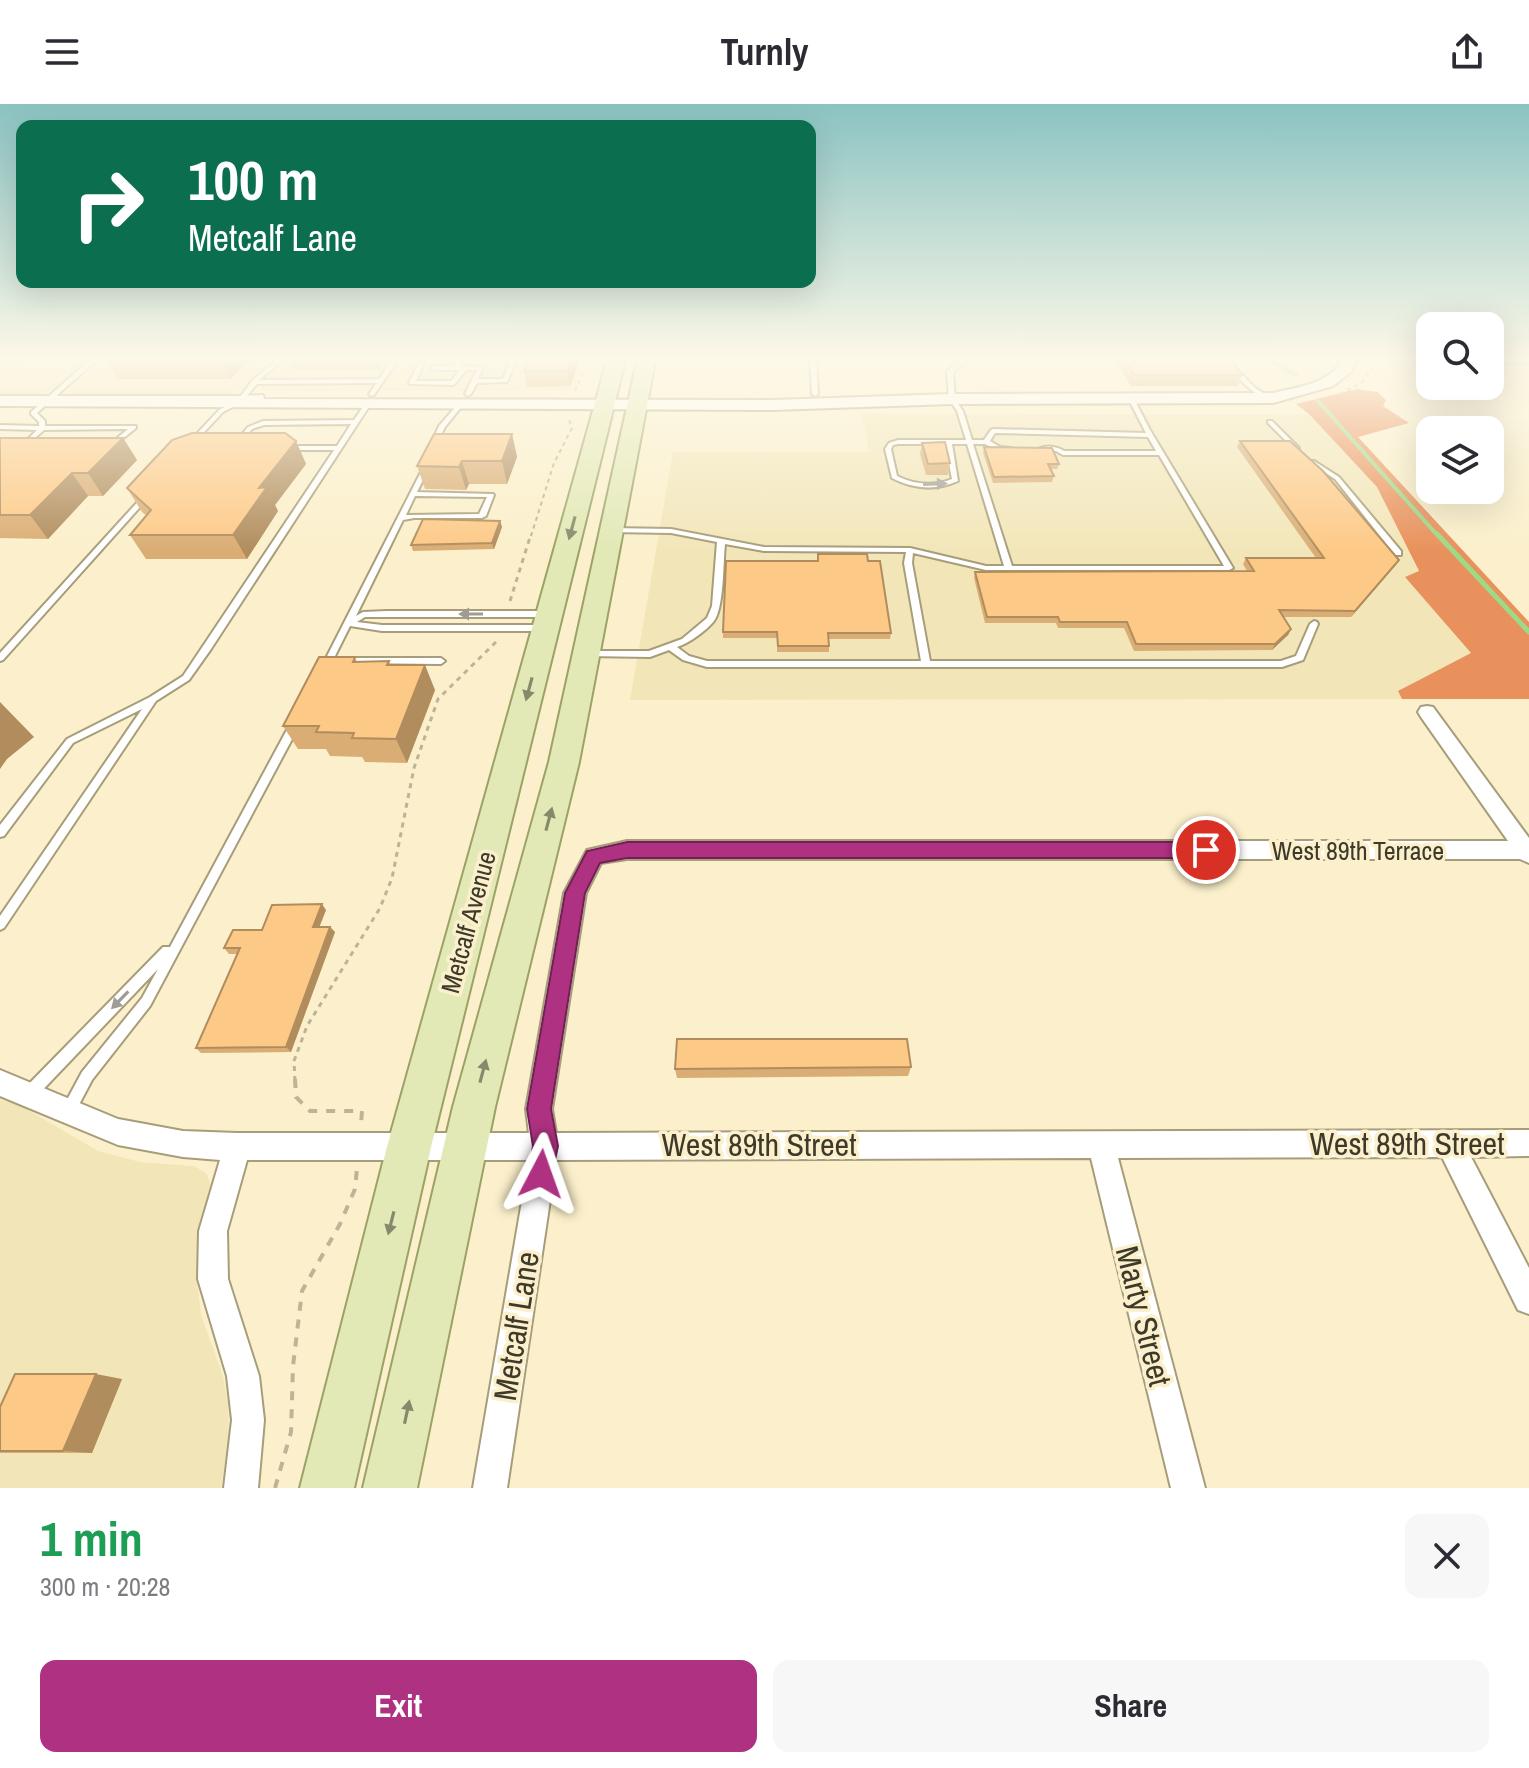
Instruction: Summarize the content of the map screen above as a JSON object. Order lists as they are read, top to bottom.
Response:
{
  "streets": {
    "main road": ["Metcalf Avenue"],
    "street": [
      "West 89th Terrace",
      "West 89th Street",
      "Marty Street",
      "Metcalf Lane"
    ]
  },
  "crossings": [
    ["West 89th Terrace", "Metcalf Lane"],
    ["Metcalf Avenue", "West 89th Street"],
    ["West 89th Street", "Marty Street"],
    ["West 89th Street", "Metcalf Lane"]
  ],
  "page": {
    "header": "Turnly",
    "turn": ["100 m", "Metcalf Lane"],
    "heading": ["1 min", "300 m · 20:28"],
    "buttons": ["Exit", "Share"]
  }
}
